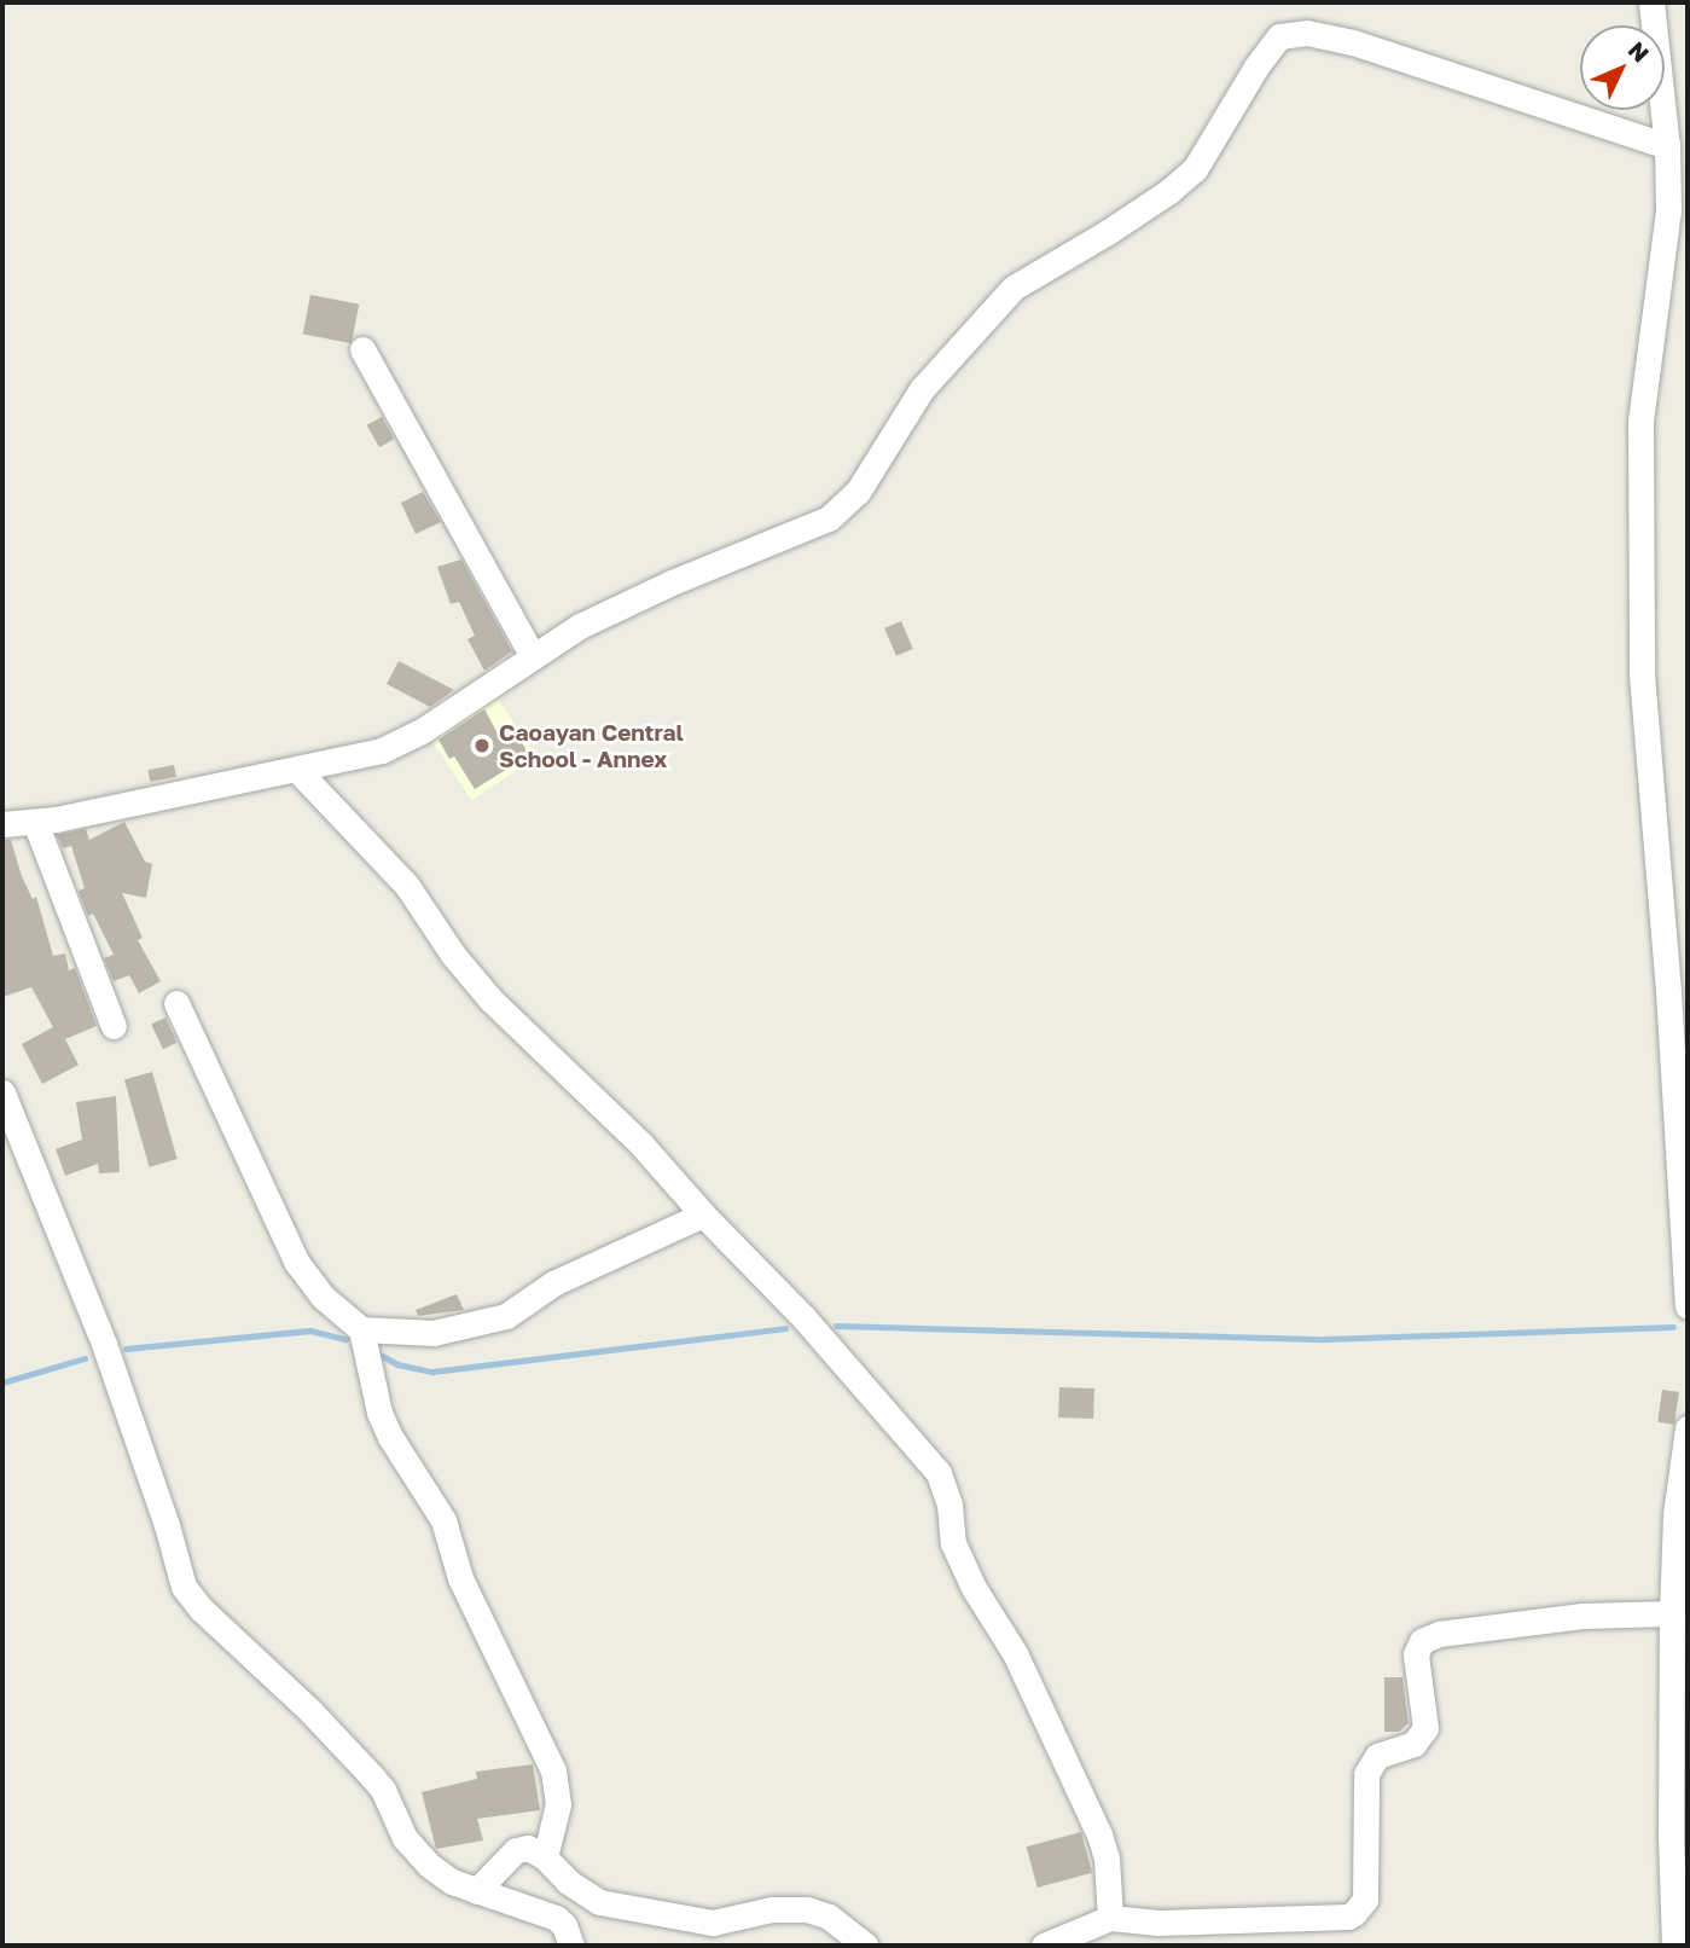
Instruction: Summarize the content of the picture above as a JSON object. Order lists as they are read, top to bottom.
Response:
{
  "places": ["Caoayan Central School - Annex"],
  "north": "top right"
}
